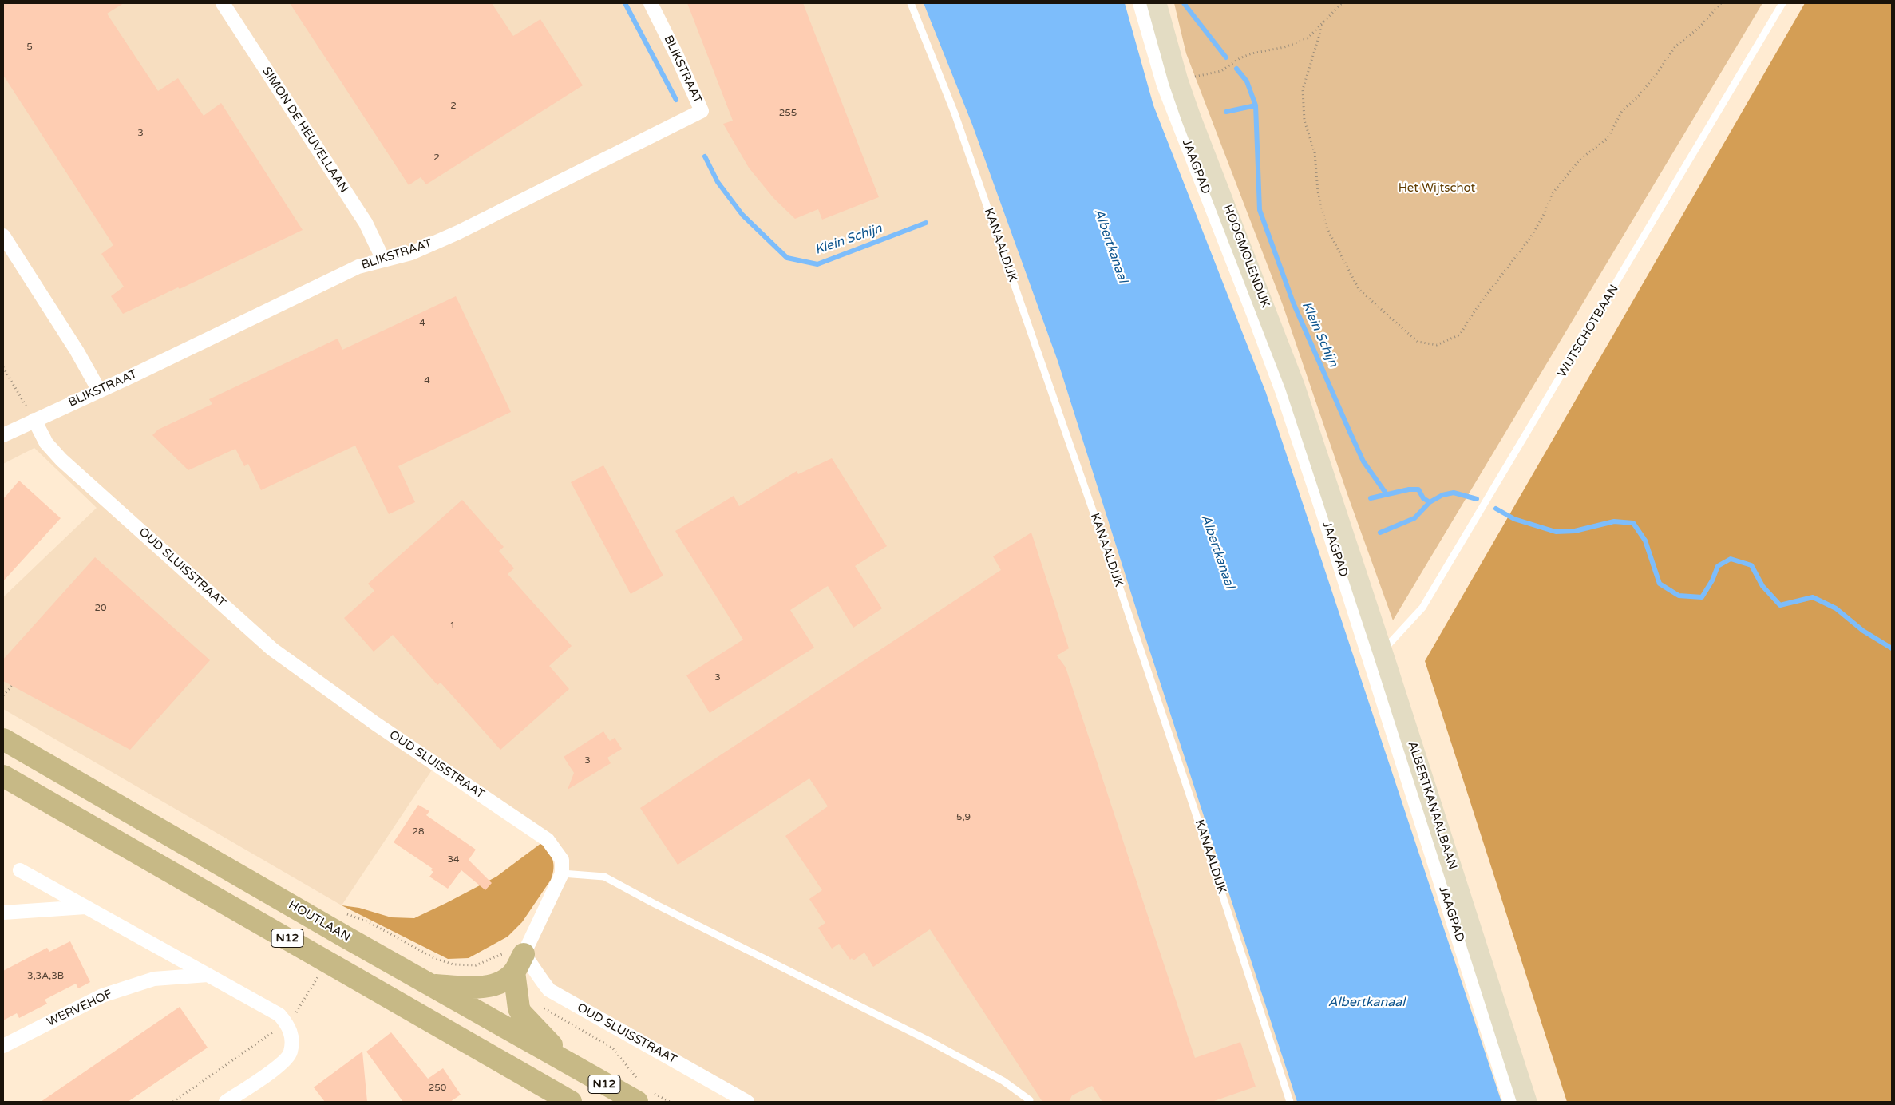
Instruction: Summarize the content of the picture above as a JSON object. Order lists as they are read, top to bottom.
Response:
{
  "streets": {
    "main road": ["HOUTLAAN", "N12"],
    "street": [
      "BLIKSTRAAT",
      "SIMON DE HEUVELLAAN",
      "JAAGPAD",
      "HOOGMOLENDIJK",
      "OUD SLUISSTRAAT",
      "ALBERTKANAALBAAN",
      "WERVEHOF"
    ],
    "lane": ["KANAALDIJK", "WIJTSCHOTBAAN"]
  },
  "crossings": [
    ["BLIKSTRAAT", "SIMON DE HEUVELLAAN"],
    ["BLIKSTRAAT", "OUD SLUISSTRAAT"],
    ["HOOGMOLENDIJK", "ALBERTKANAALBAAN"],
    ["WIJTSCHOTBAAN", "ALBERTKANAALBAAN"]
  ],
  "water": ["Klein Schijn", "Albertkanaal"],
  "parks": ["Het Wijtschot"],
  "house_numbers": [
    "5",
    "2",
    "255",
    "3",
    "2",
    "4",
    "4",
    "20",
    "1",
    "3",
    "3",
    "5,9",
    "28",
    "34",
    "3,3A,3B",
    "250"
  ]
}
